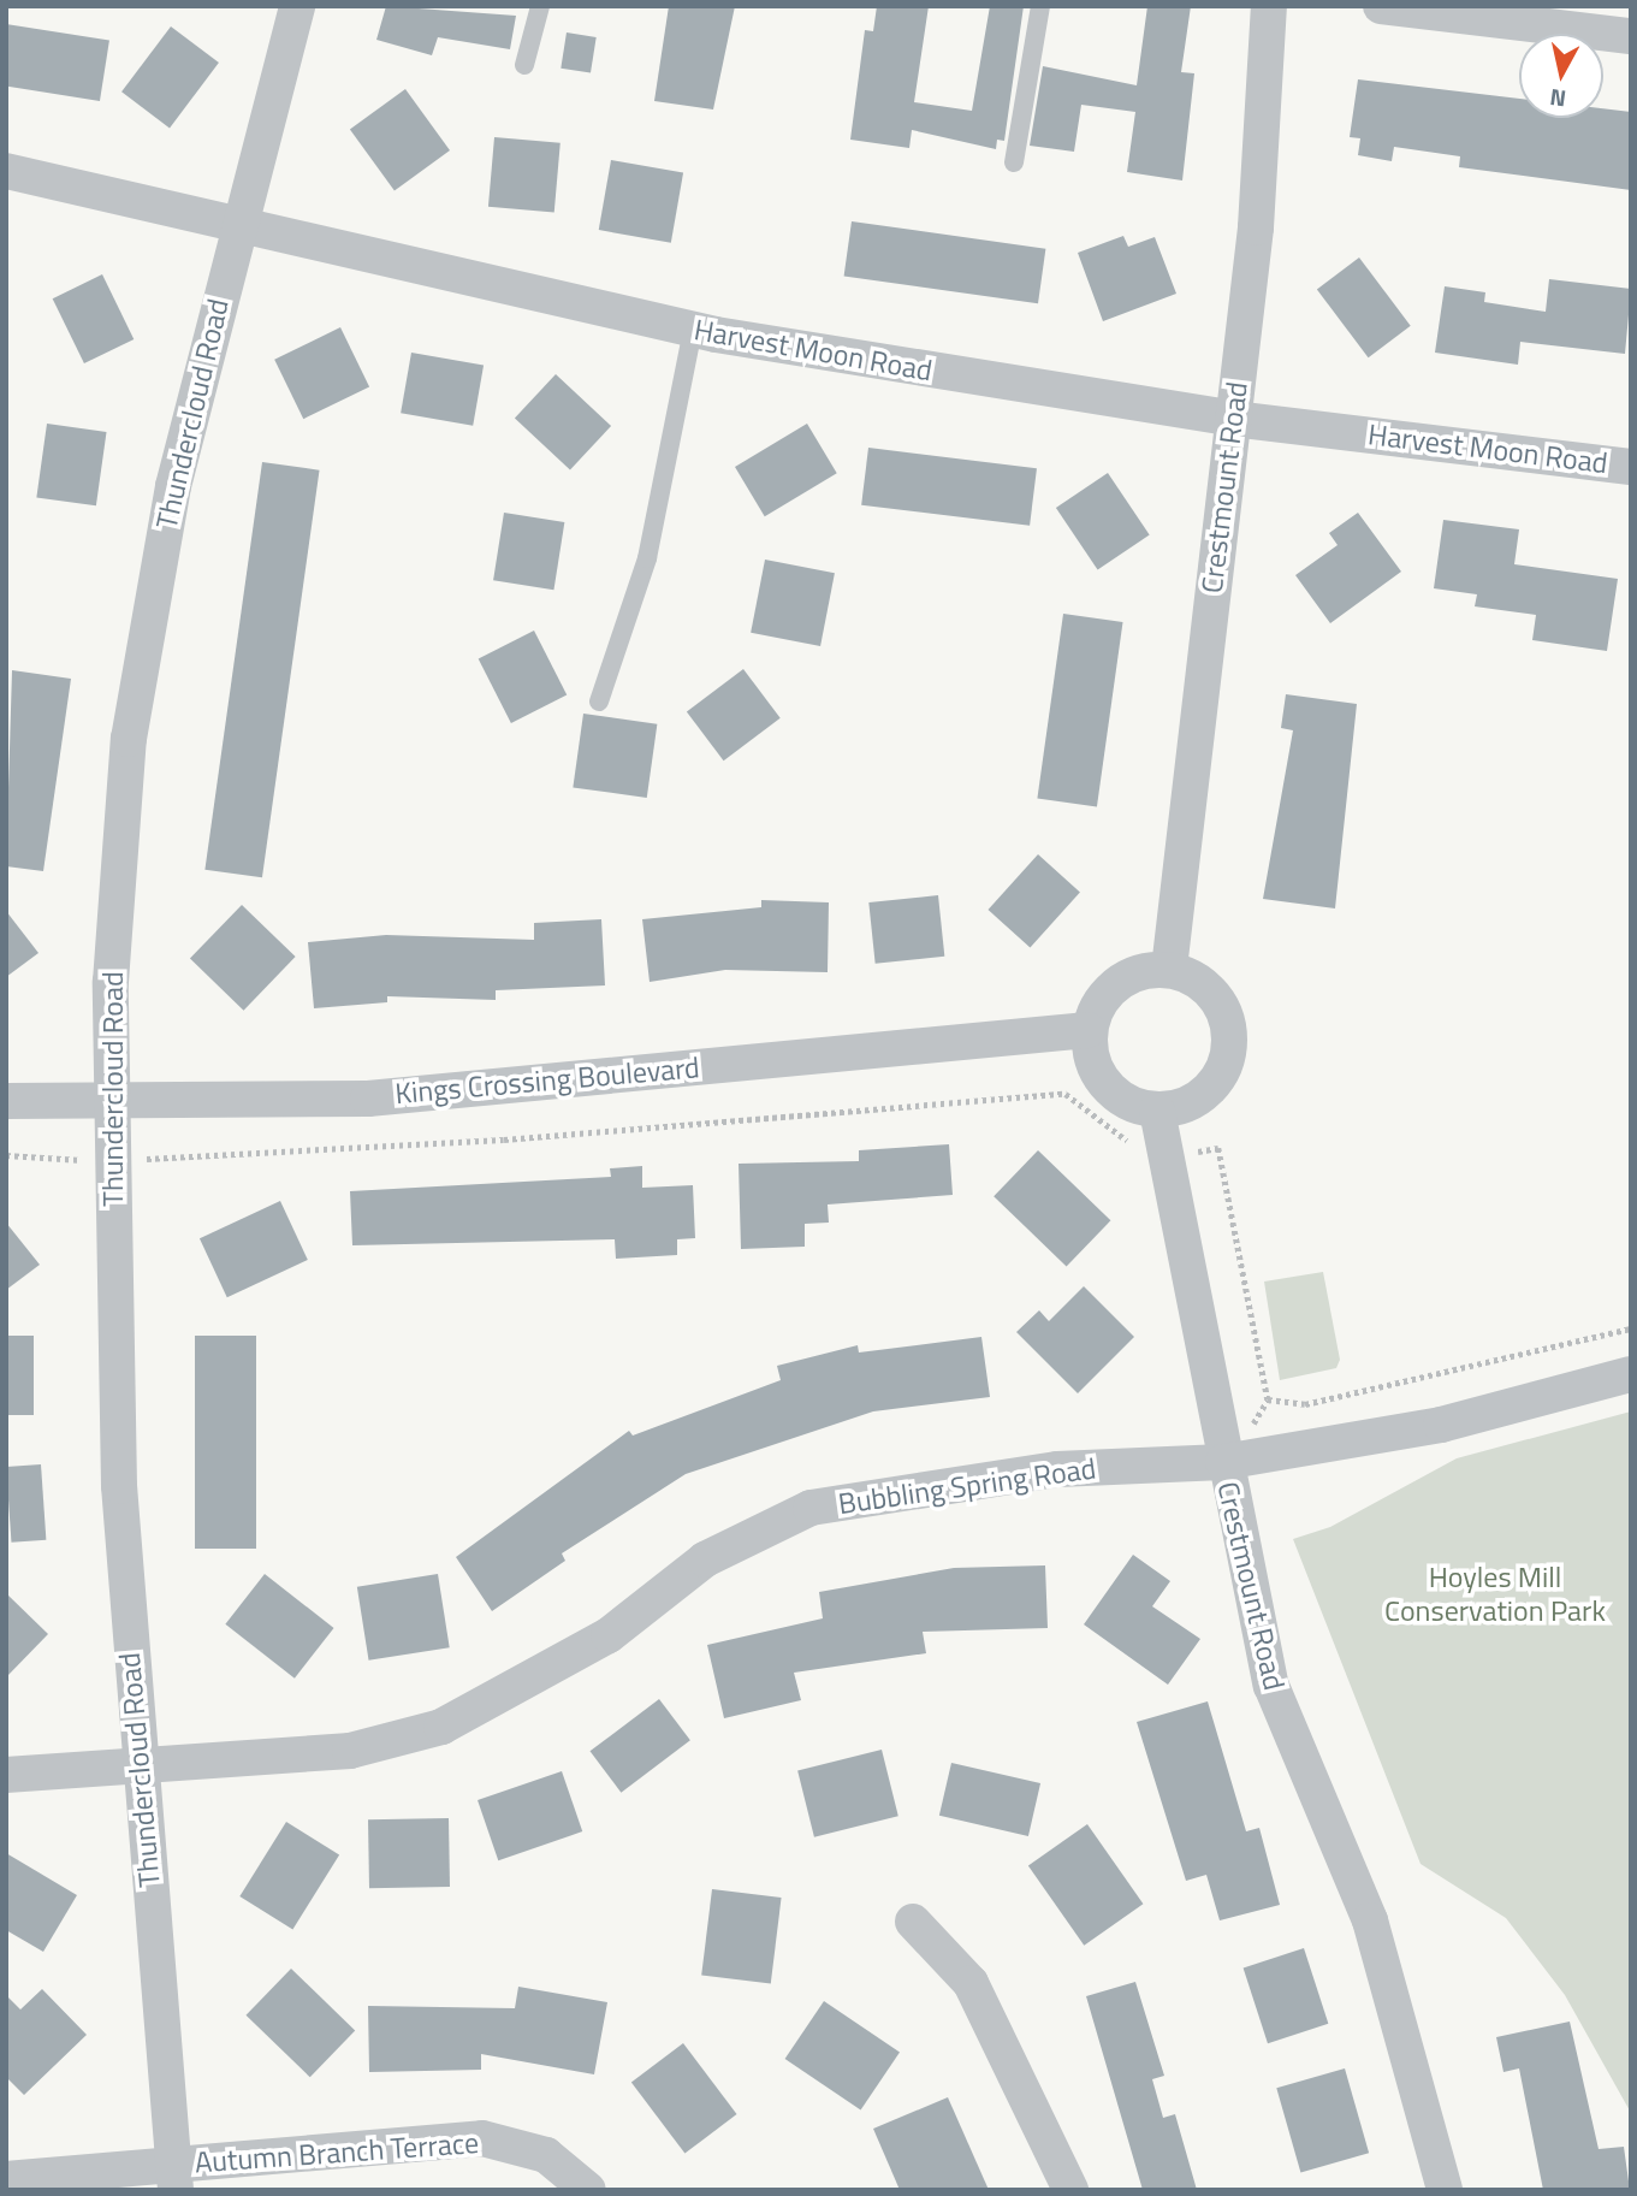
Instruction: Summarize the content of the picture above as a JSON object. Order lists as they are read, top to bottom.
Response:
{
  "streets": {
    "street": [
      "Harvest Moon Road",
      "Thundercloud Road",
      "Crestmount Road",
      "Kings Crossing Boulevard",
      "Bubbling Spring Road",
      "Autumn Branch Terrace"
    ]
  },
  "crossings": [
    ["Harvest Moon Road", "Thundercloud Road"],
    ["Harvest Moon Road", "Crestmount Road"],
    ["Thundercloud Road", "Kings Crossing Boulevard"],
    ["Thundercloud Road", "Bubbling Spring Road"],
    ["Thundercloud Road", "Autumn Branch Terrace"],
    ["Crestmount Road", "Kings Crossing Boulevard"],
    ["Crestmount Road", "Bubbling Spring Road"]
  ],
  "parks": ["Hoyles Mill Conservation Park"],
  "north": "bottom"
}
